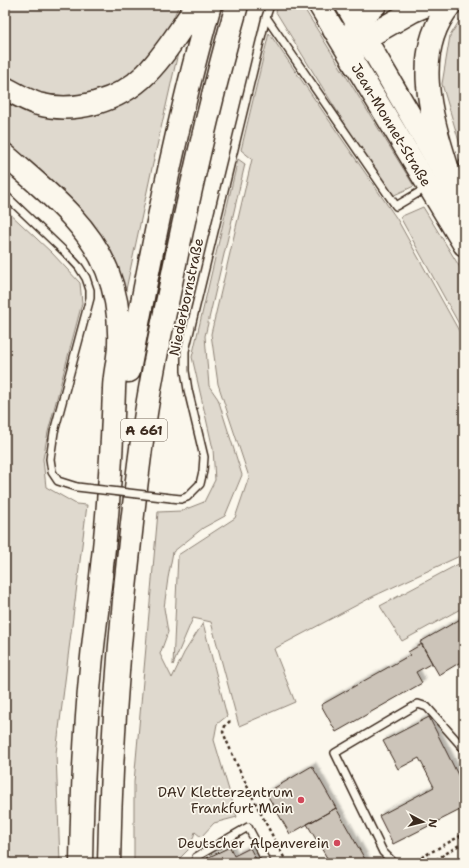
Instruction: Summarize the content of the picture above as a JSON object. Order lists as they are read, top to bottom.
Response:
{
  "streets": {
    "highway": ["A 661"],
    "main road": ["Jean-Monnet-Straße"],
    "lane": ["Niederbornstraße"]
  },
  "places": ["DAV Kletterzentrum Frankfurt Main", "Deutscher Alpenverein"],
  "north": "right"
}
